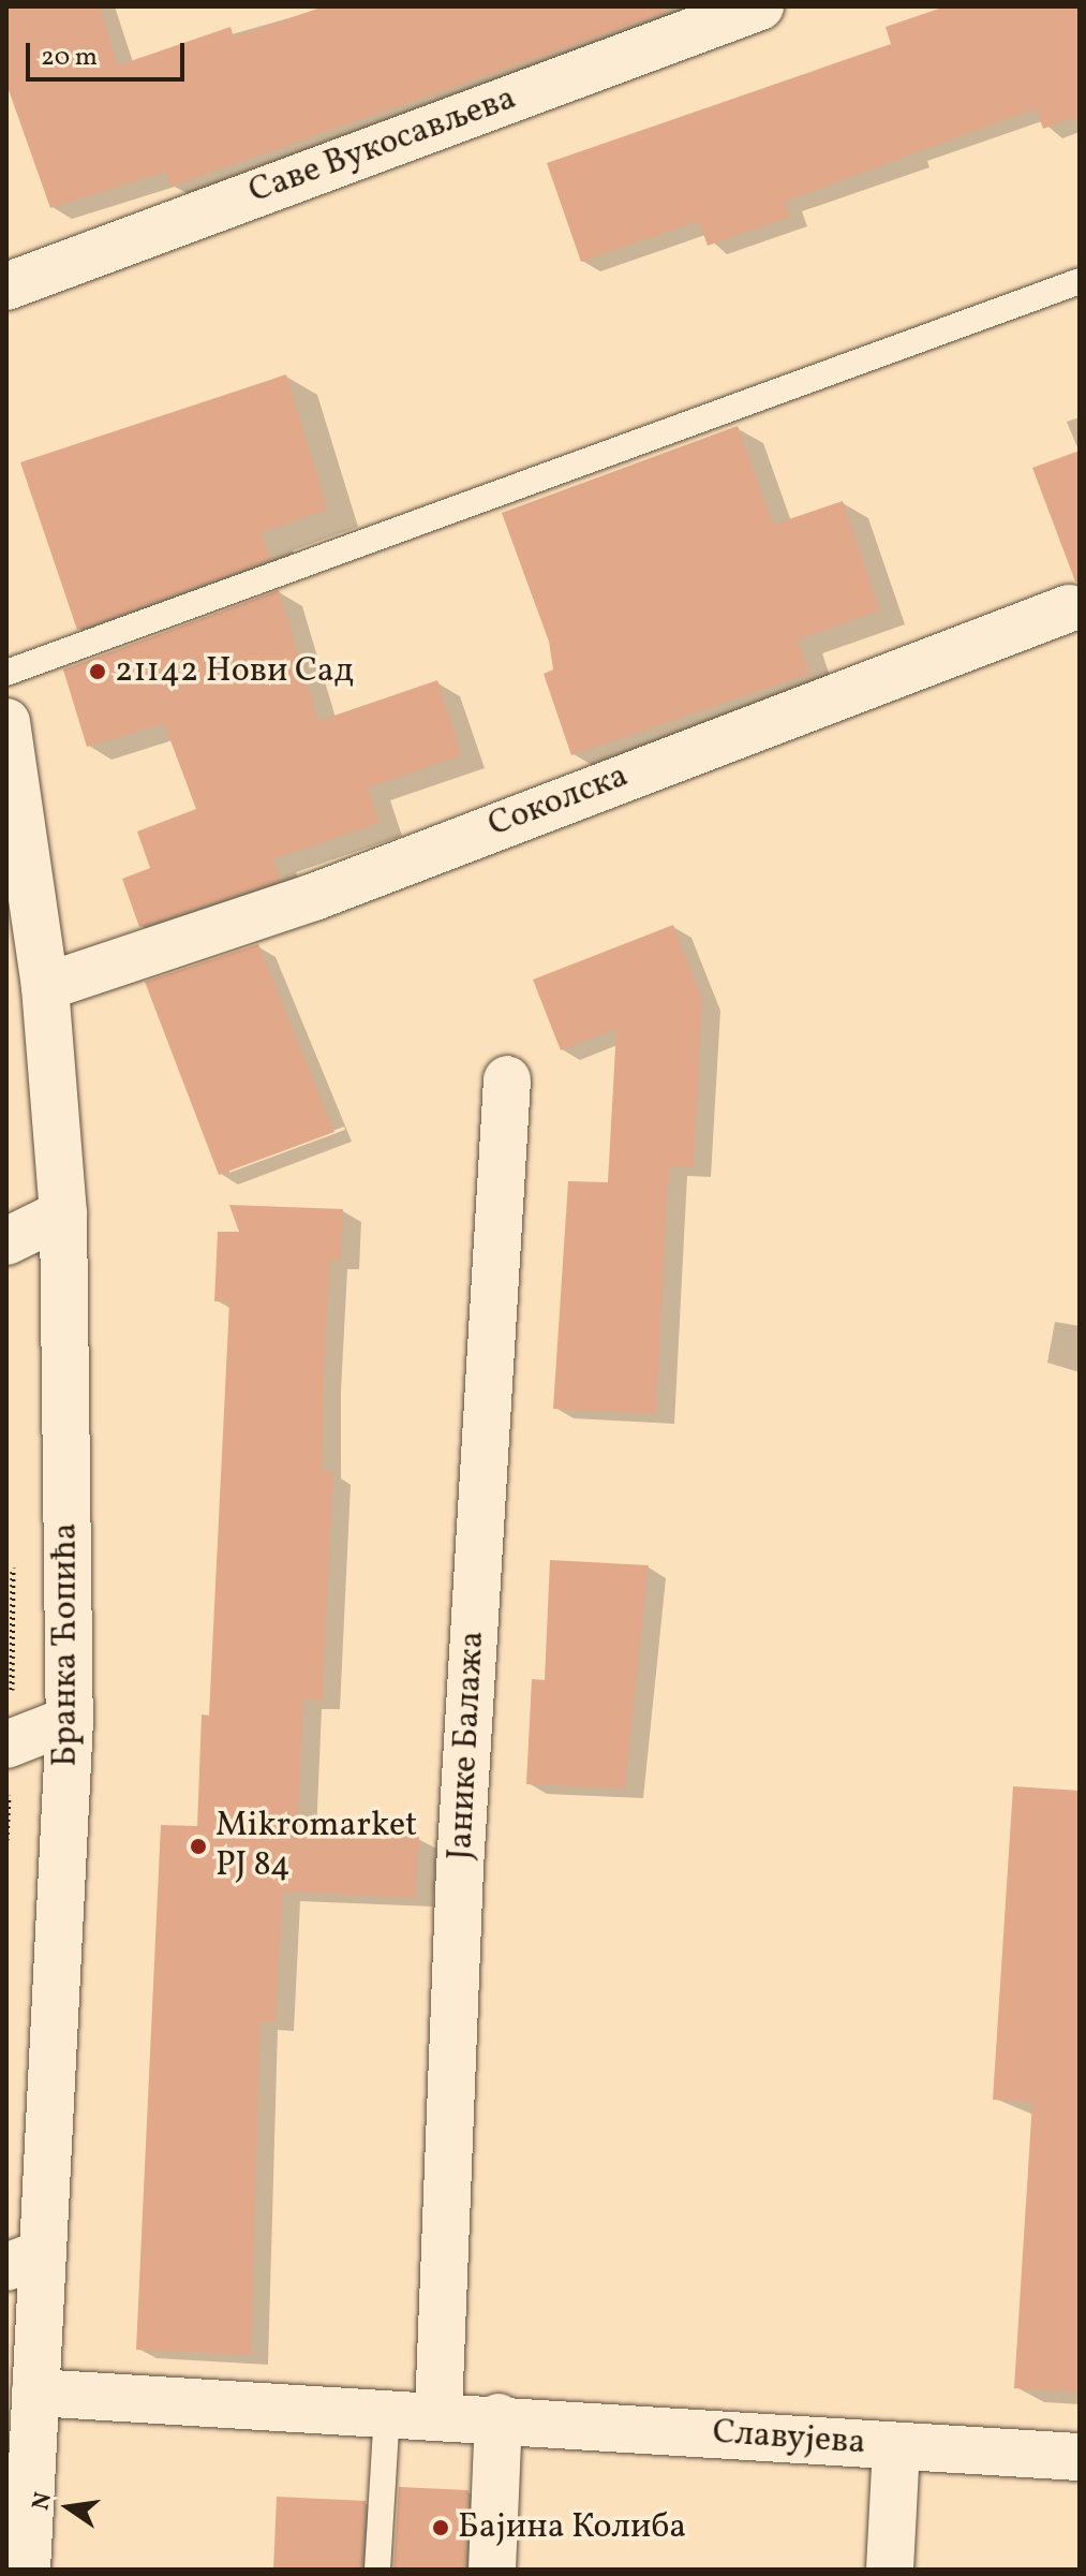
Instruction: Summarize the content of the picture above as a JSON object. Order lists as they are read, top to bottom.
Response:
{
  "streets": {
    "street": [
      "Саве Вукосављева",
      "Соколска",
      "Бранка Ћопића",
      "Јанике Балажа",
      "Славујева"
    ]
  },
  "crossings": [
    ["Соколска", "Бранка Ћопића"],
    ["Бранка Ћопића", "Славујева"],
    ["Јанике Балажа", "Славујева"]
  ],
  "places": ["21142 Нови Сад", "Mikromarket PJ 84", "Бајина Колиба"],
  "scale_bar": "20 m",
  "north": "left"
}
